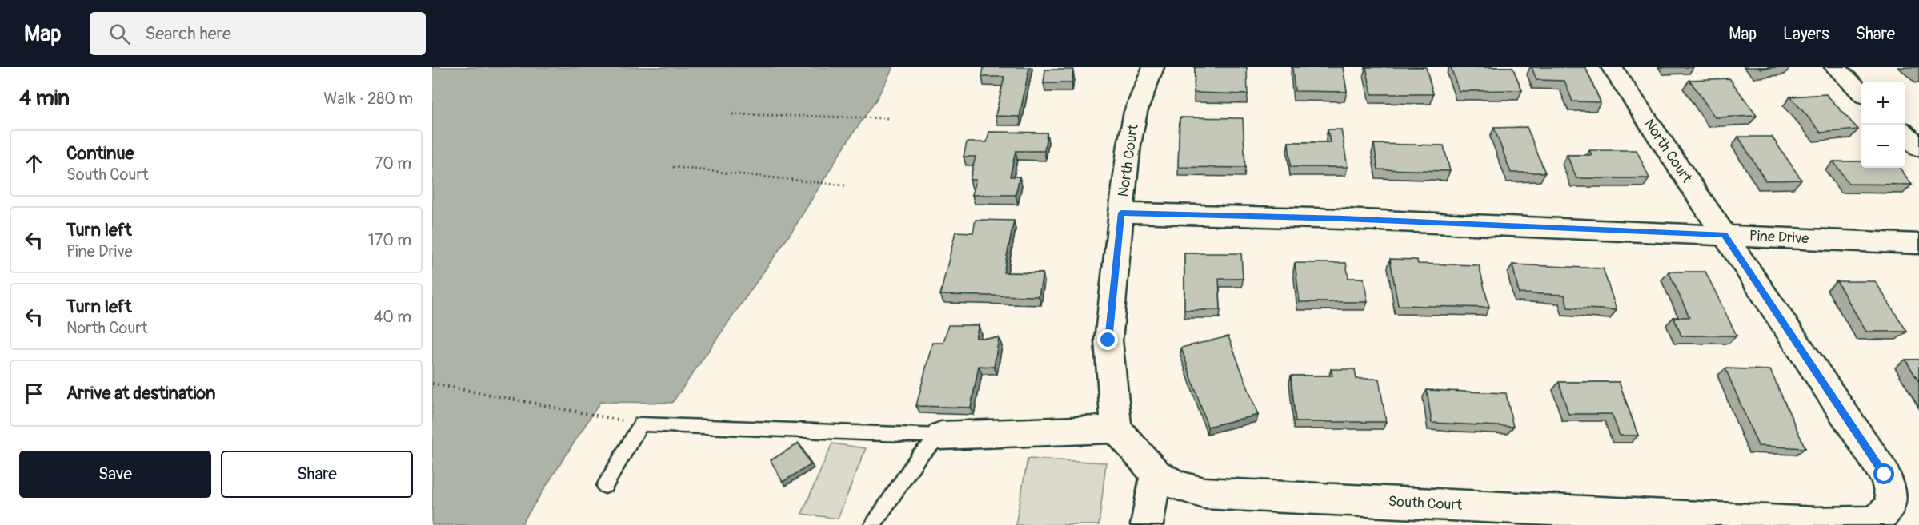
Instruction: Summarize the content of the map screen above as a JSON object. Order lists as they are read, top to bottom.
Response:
{
  "streets": {
    "street": ["North Court", "Pine Drive", "South Court"]
  },
  "crossings": [
    ["North Court", "Pine Drive"],
    ["North Court", "South Court"],
    ["Pine Drive", "South Court"]
  ],
  "page": {
    "header": "Map",
    "search": "Search here",
    "nav": ["Map", "Layers", "Share"],
    "heading": ["4 min", "Walk · 280 m"],
    "map_buttons": ["+", "−"],
    "list": [
      ["Continue", "South Court", "70 m"],
      ["Turn left", "Pine Drive", "170 m"],
      ["Turn left", "North Court", "40 m"],
      "Arrive at destination"
    ],
    "buttons": ["Save", "Share"]
  }
}
